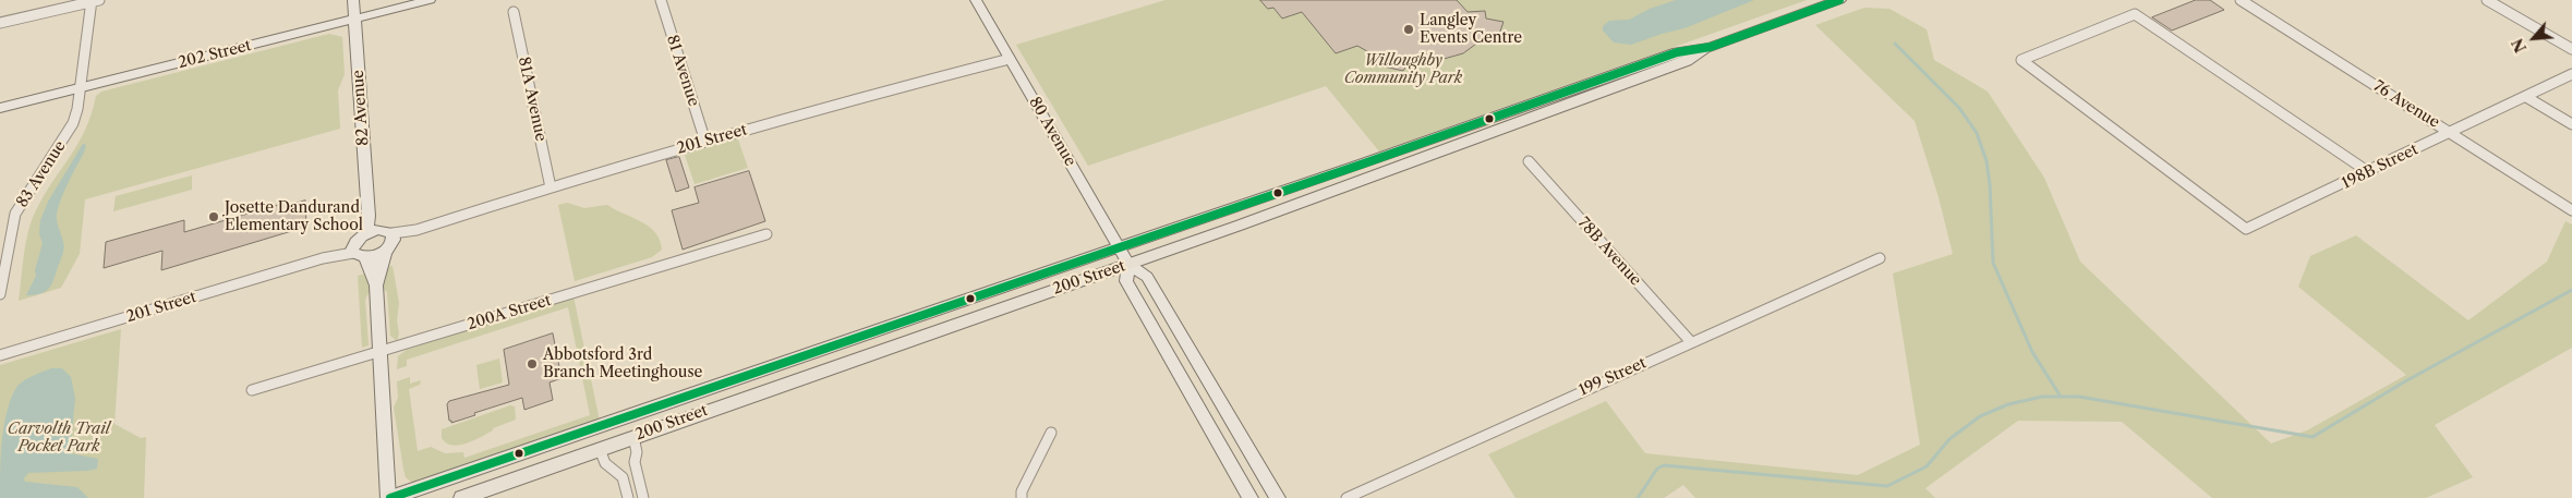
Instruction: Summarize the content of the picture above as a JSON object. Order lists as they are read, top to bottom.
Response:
{
  "streets": {
    "main road": [
      "202 Street",
      "82 Avenue",
      "80 Avenue",
      "200 Street"
    ],
    "street": [
      "81 Avenue",
      "81A Avenue",
      "76 Avenue",
      "201 Street",
      "198B Street",
      "83 Avenue",
      "78B Avenue",
      "200A Street",
      "199 Street"
    ]
  },
  "crossings": [
    ["202 Street", "82 Avenue"],
    ["202 Street", "83 Avenue"],
    ["81 Avenue", "201 Street"],
    ["81A Avenue", "201 Street"],
    ["76 Avenue", "198B Street"],
    ["80 Avenue", "201 Street"],
    ["80 Avenue", "200 Street"],
    ["78B Avenue", "199 Street"]
  ],
  "parks": ["Willoughby Community Park", "Carvolth Trail Pocket Park"],
  "places": ["Langley Events Centre", "Josette Dandurand Elementary School", "Abbotsford 3rd Branch Meetinghouse"],
  "north": "bottom left"
}
